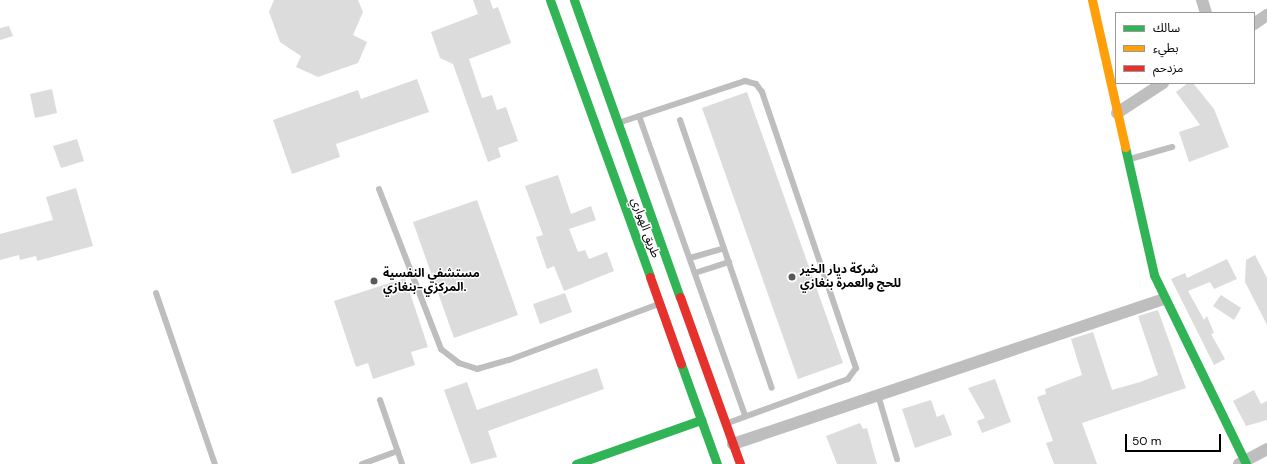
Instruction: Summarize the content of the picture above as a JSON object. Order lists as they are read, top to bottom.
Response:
{
  "streets": {
    "main road": ["طريق الهواري"]
  },
  "places": ["شركة ديار الخير للحج والعمرة بنغازي", "مستشفي النفسية المركزي-بنغازي."],
  "legend": ["سالك", "بطيء", "مزدحم"],
  "scale_bar": "50 m"
}
